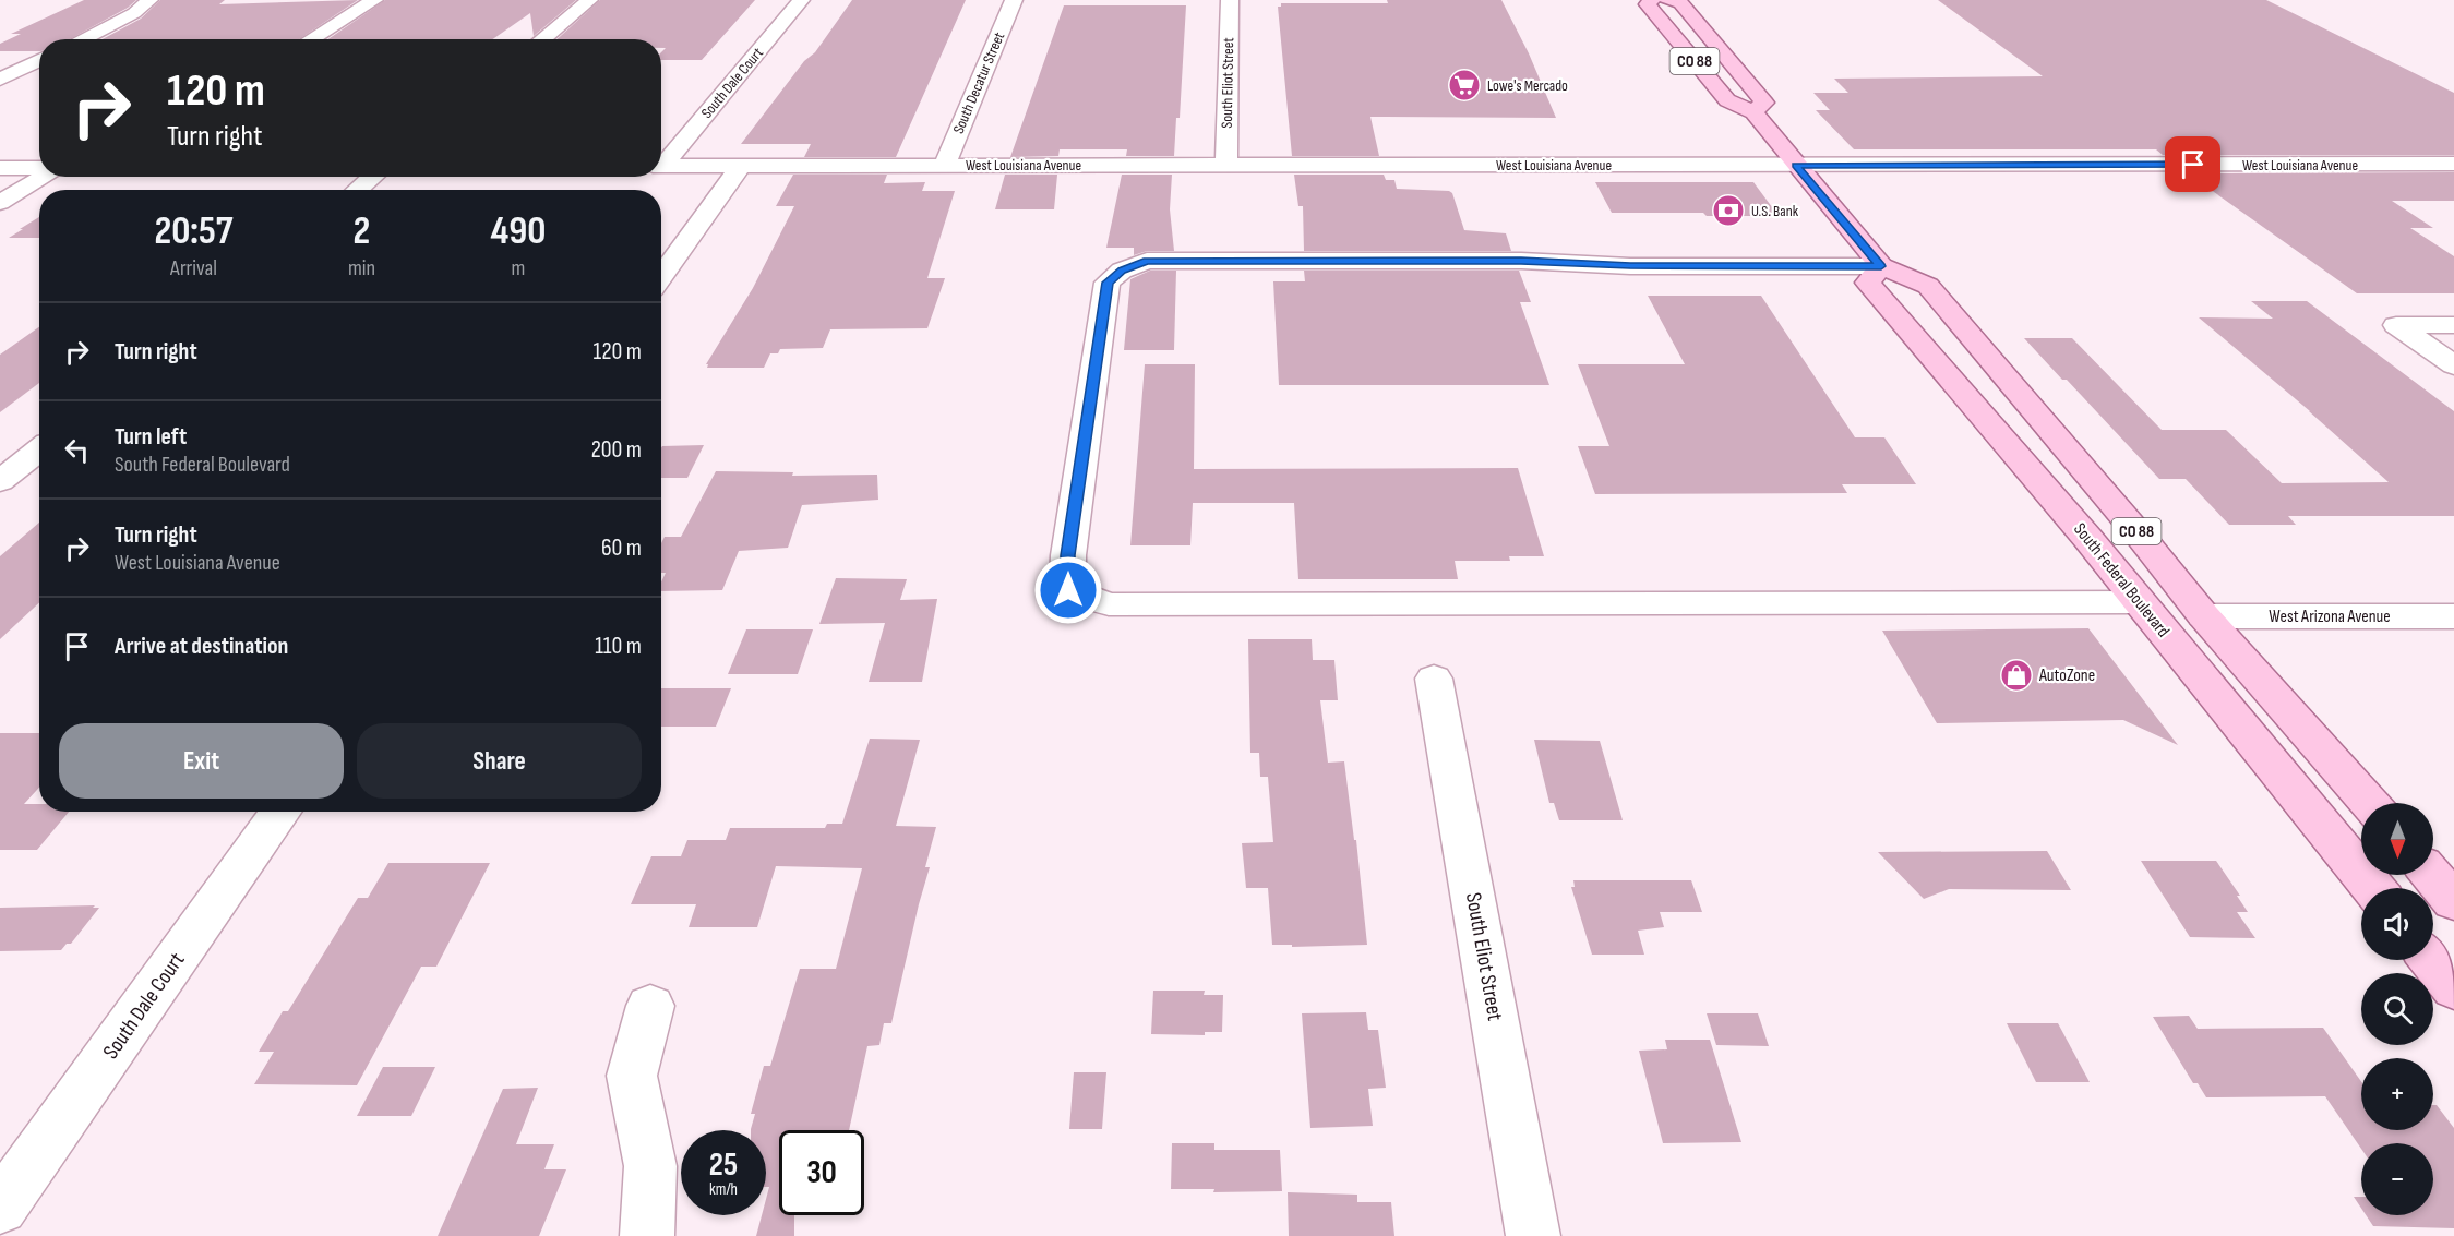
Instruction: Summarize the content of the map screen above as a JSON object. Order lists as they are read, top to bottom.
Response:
{
  "streets": {
    "main road": ["CO 88", "South Federal Boulevard"],
    "street": [
      "South Dale Court",
      "South Decatur Street",
      "South Eliot Street",
      "West Louisiana Avenue",
      "West Arizona Avenue"
    ]
  },
  "crossings": [
    ["CO 88", "West Louisiana Avenue"],
    ["CO 88", "South Federal Boulevard"],
    ["CO 88", "West Arizona Avenue"],
    ["South Decatur Street", "West Louisiana Avenue"],
    ["South Eliot Street", "West Louisiana Avenue"]
  ],
  "places": {
    "supermarket": ["Lowe's Mercado"],
    "bank": ["U.S. Bank"],
    "shop": ["AutoZone"]
  },
  "north": "bottom",
  "page": {
    "turn": ["120 m", "Turn right"],
    "eta": [
      "20:57",
      "Arrival",
      "2",
      "min",
      "490",
      "m"
    ],
    "list": [
      {
        "name": "Turn right",
        "value": "120 m"
      },
      {
        "name": "Turn left",
        "note": "South Federal Boulevard",
        "value": "200 m"
      },
      {
        "name": "Turn right",
        "note": "West Louisiana Avenue",
        "value": "60 m"
      },
      {
        "name": "Arrive at destination",
        "value": "110 m"
      }
    ],
    "buttons": ["Exit", "Share"],
    "map_buttons": ["+", "−"],
    "speed": "25 km/h",
    "limit": "30"
  }
}
